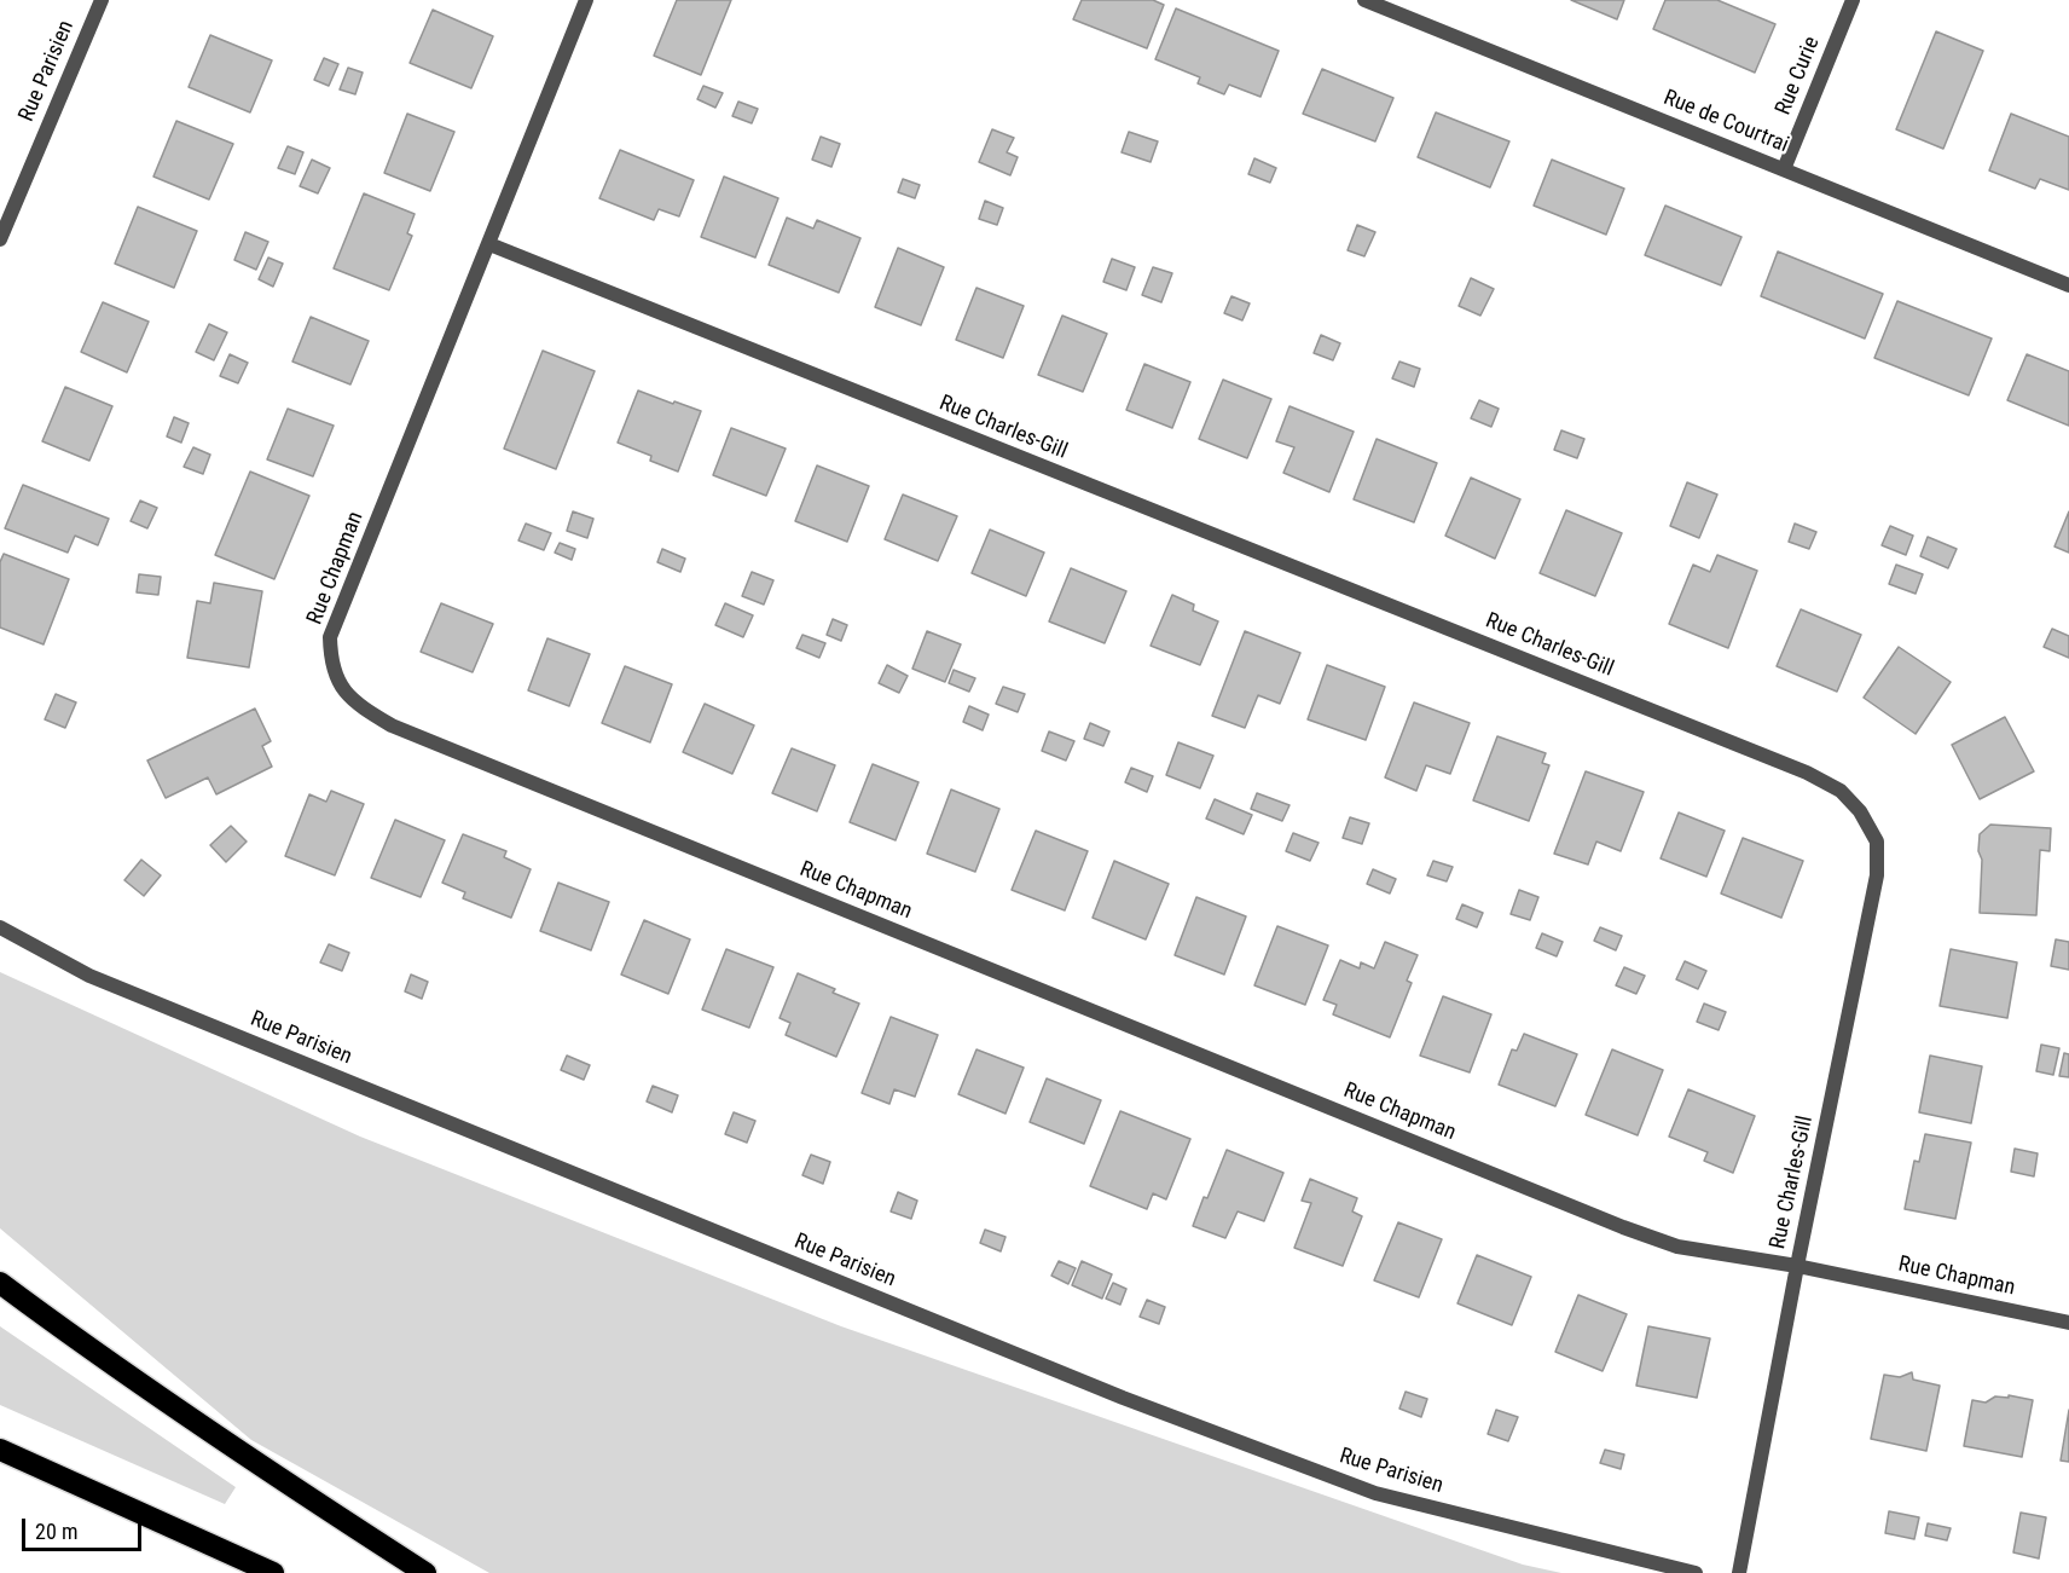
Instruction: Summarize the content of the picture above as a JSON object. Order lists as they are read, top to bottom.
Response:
{
  "streets": {
    "street": [
      "Rue Parisien",
      "Rue Curie",
      "Rue de Courtrai",
      "Rue Charles-Gill",
      "Rue Chapman"
    ]
  },
  "crossings": [
    ["Rue Curie", "Rue de Courtrai"],
    ["Rue Charles-Gill", "Rue Chapman"]
  ],
  "scale_bar": "20 m"
}
